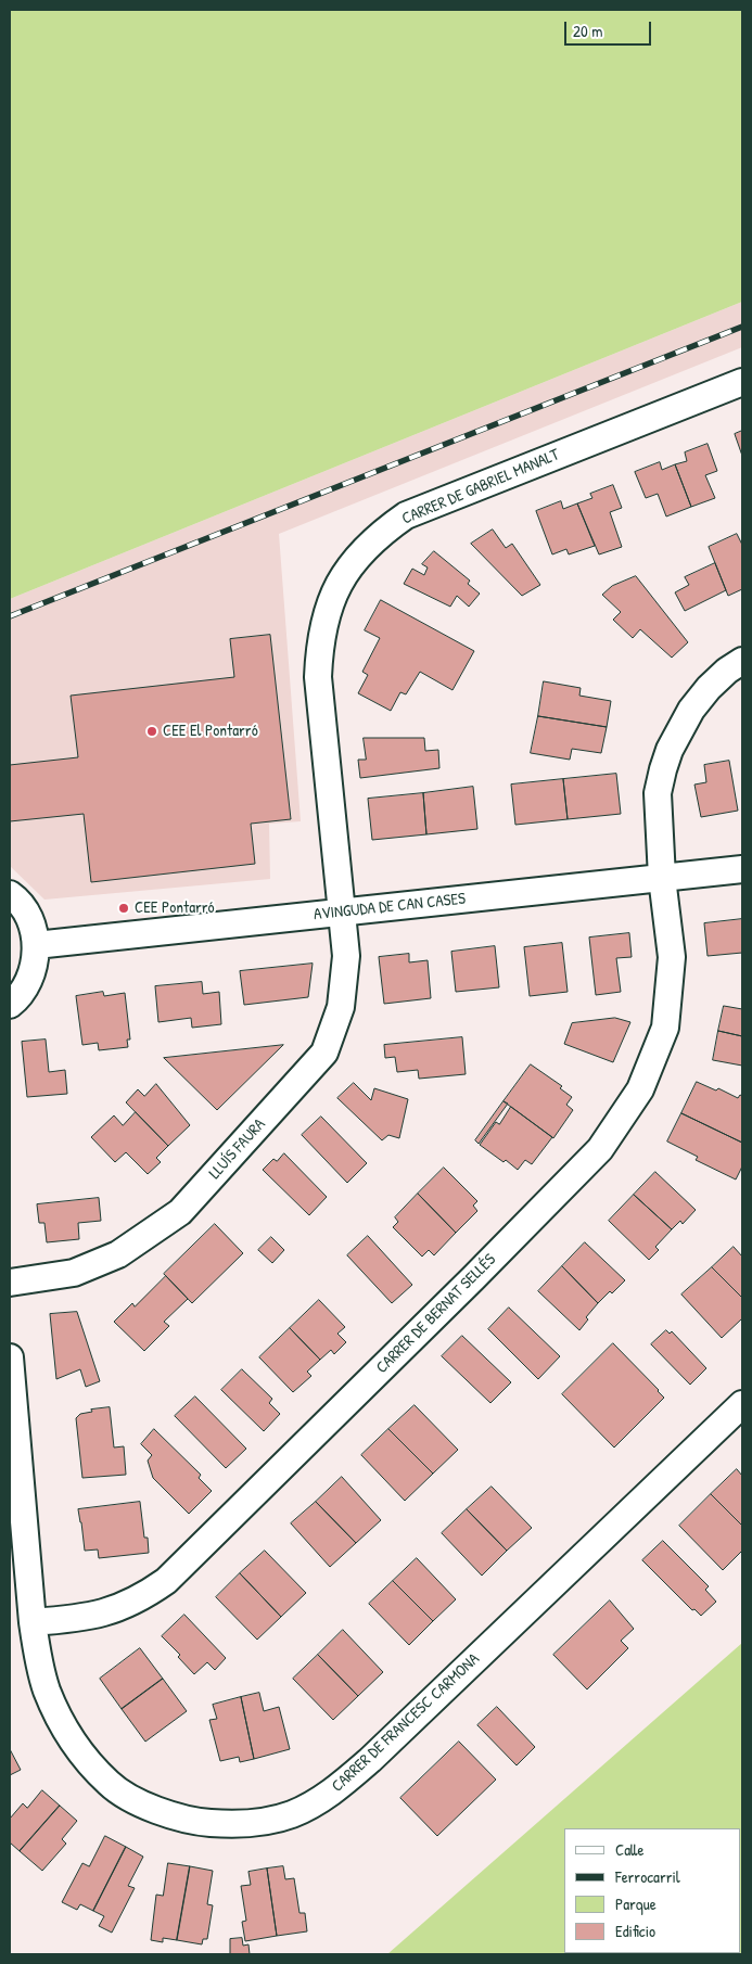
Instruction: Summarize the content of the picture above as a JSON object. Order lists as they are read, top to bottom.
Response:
{
  "streets": {
    "street": [
      "CARRER DE GABRIEL MANALT",
      "AVINGUDA DE CAN CASES",
      "LLUÍS FAURA",
      "CARRER DE BERNAT SELLÉS",
      "CARRER DE FRANCESC CARMONA"
    ]
  },
  "crossings": [
    ["CARRER DE GABRIEL MANALT", "AVINGUDA DE CAN CASES"],
    ["CARRER DE GABRIEL MANALT", "LLUÍS FAURA"],
    ["AVINGUDA DE CAN CASES", "LLUÍS FAURA"],
    ["AVINGUDA DE CAN CASES", "CARRER DE BERNAT SELLÉS"],
    ["CARRER DE BERNAT SELLÉS", "CARRER DE FRANCESC CARMONA"]
  ],
  "places": ["CEE El Pontarró", "CEE Pontarró"],
  "legend": [
    "Calle",
    "Ferrocarril",
    "Parque",
    "Edificio"
  ],
  "scale_bar": "20 m"
}
